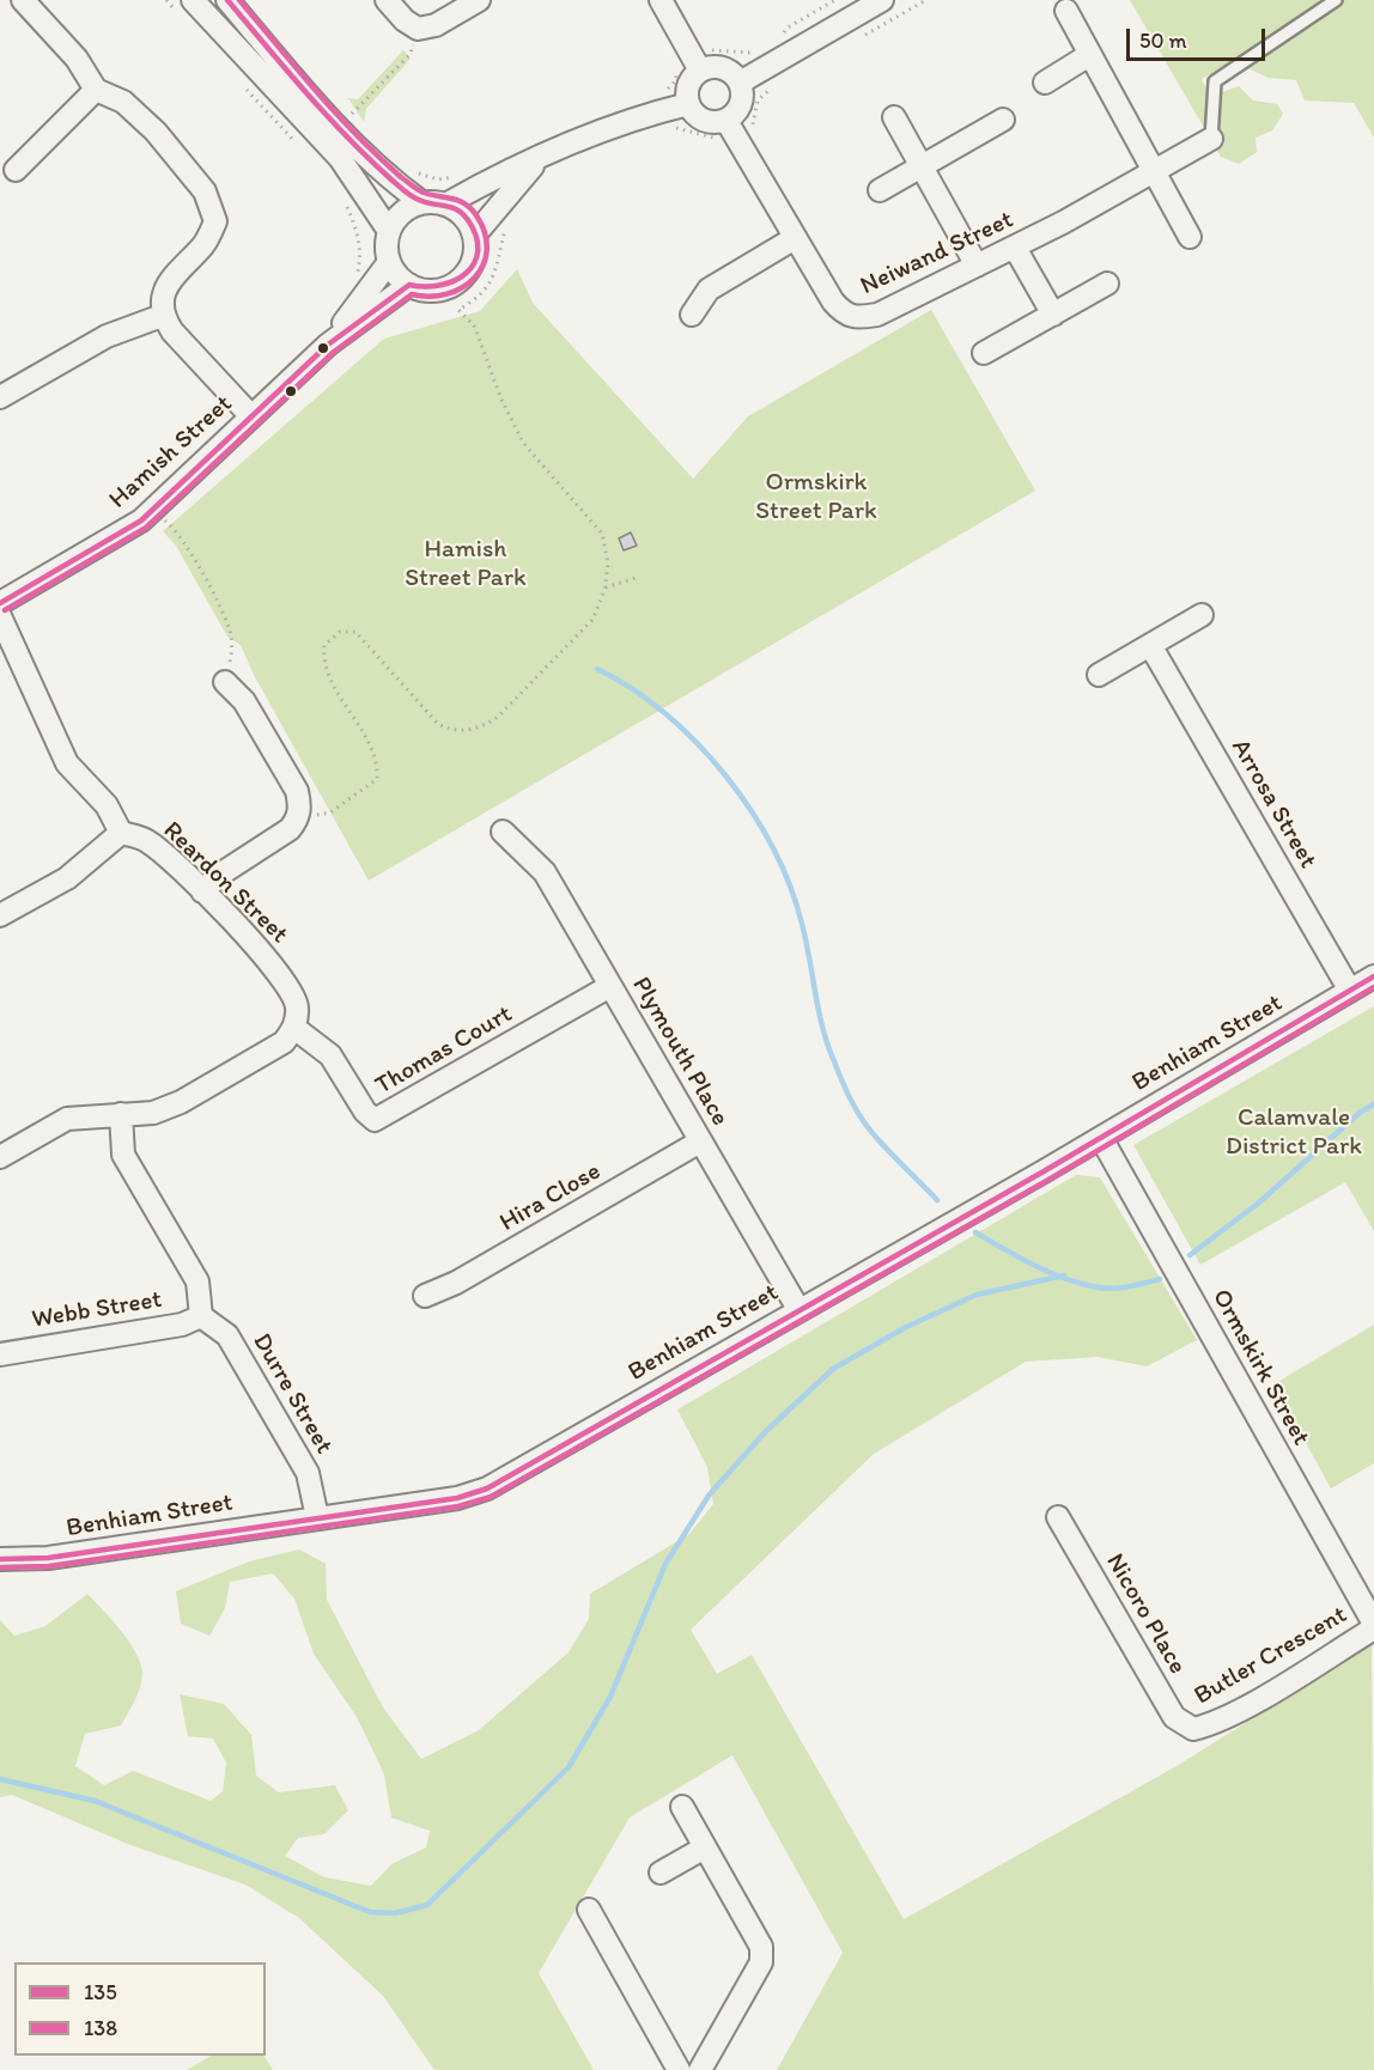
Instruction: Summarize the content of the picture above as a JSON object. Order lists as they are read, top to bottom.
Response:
{
  "streets": {
    "street": [
      "Neiwand Street",
      "Hamish Street",
      "Arrosa Street",
      "Reardon Street",
      "Benhiam Street",
      "Thomas Court",
      "Plymouth Place",
      "Hira Close",
      "Webb Street",
      "Ormskirk Street",
      "Durre Street",
      "Nicoro Place",
      "Butler Crescent"
    ]
  },
  "crossings": [
    ["Arrosa Street", "Benhiam Street"],
    ["Reardon Street", "Thomas Court"],
    ["Benhiam Street", "Plymouth Place"],
    ["Benhiam Street", "Ormskirk Street"],
    ["Benhiam Street", "Durre Street"],
    ["Thomas Court", "Plymouth Place"],
    ["Plymouth Place", "Hira Close"],
    ["Webb Street", "Durre Street"],
    ["Ormskirk Street", "Butler Crescent"],
    ["Nicoro Place", "Butler Crescent"]
  ],
  "parks": ["Ormskirk Street Park", "Hamish Street Park", "Calamvale District Park"],
  "lines": ["transit line 135", "transit line 138"],
  "legend": ["135", "138"],
  "scale_bar": "50 m"
}
